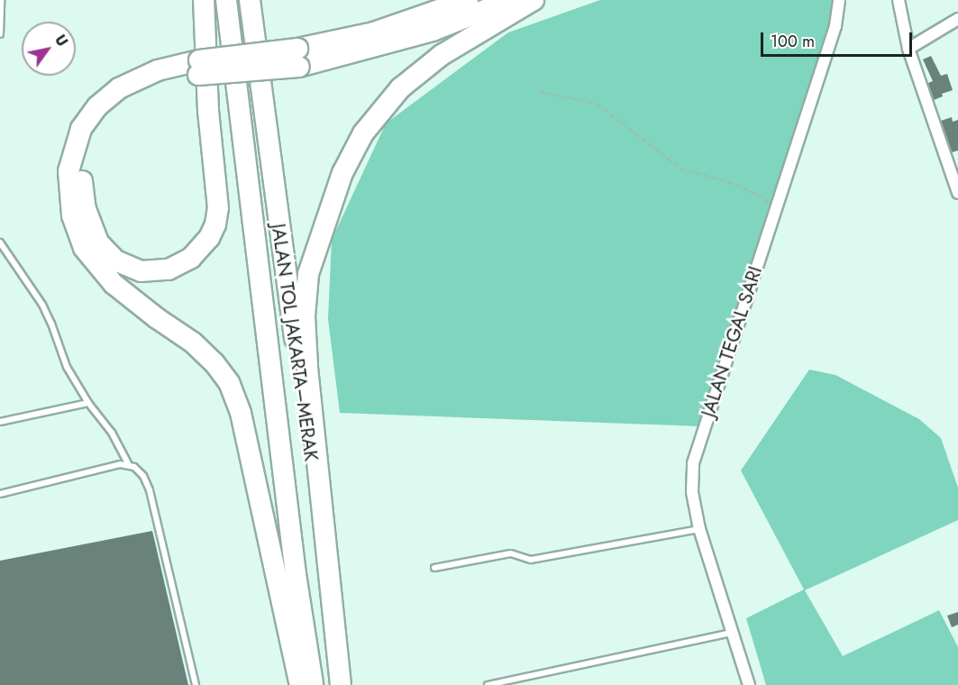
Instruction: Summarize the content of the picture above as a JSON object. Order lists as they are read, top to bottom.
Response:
{
  "streets": {
    "highway": ["JALAN TOL JAKARTA–MERAK"],
    "street": ["JALAN TEGAL SARI"]
  },
  "scale_bar": "100 m",
  "north": "top right"
}
